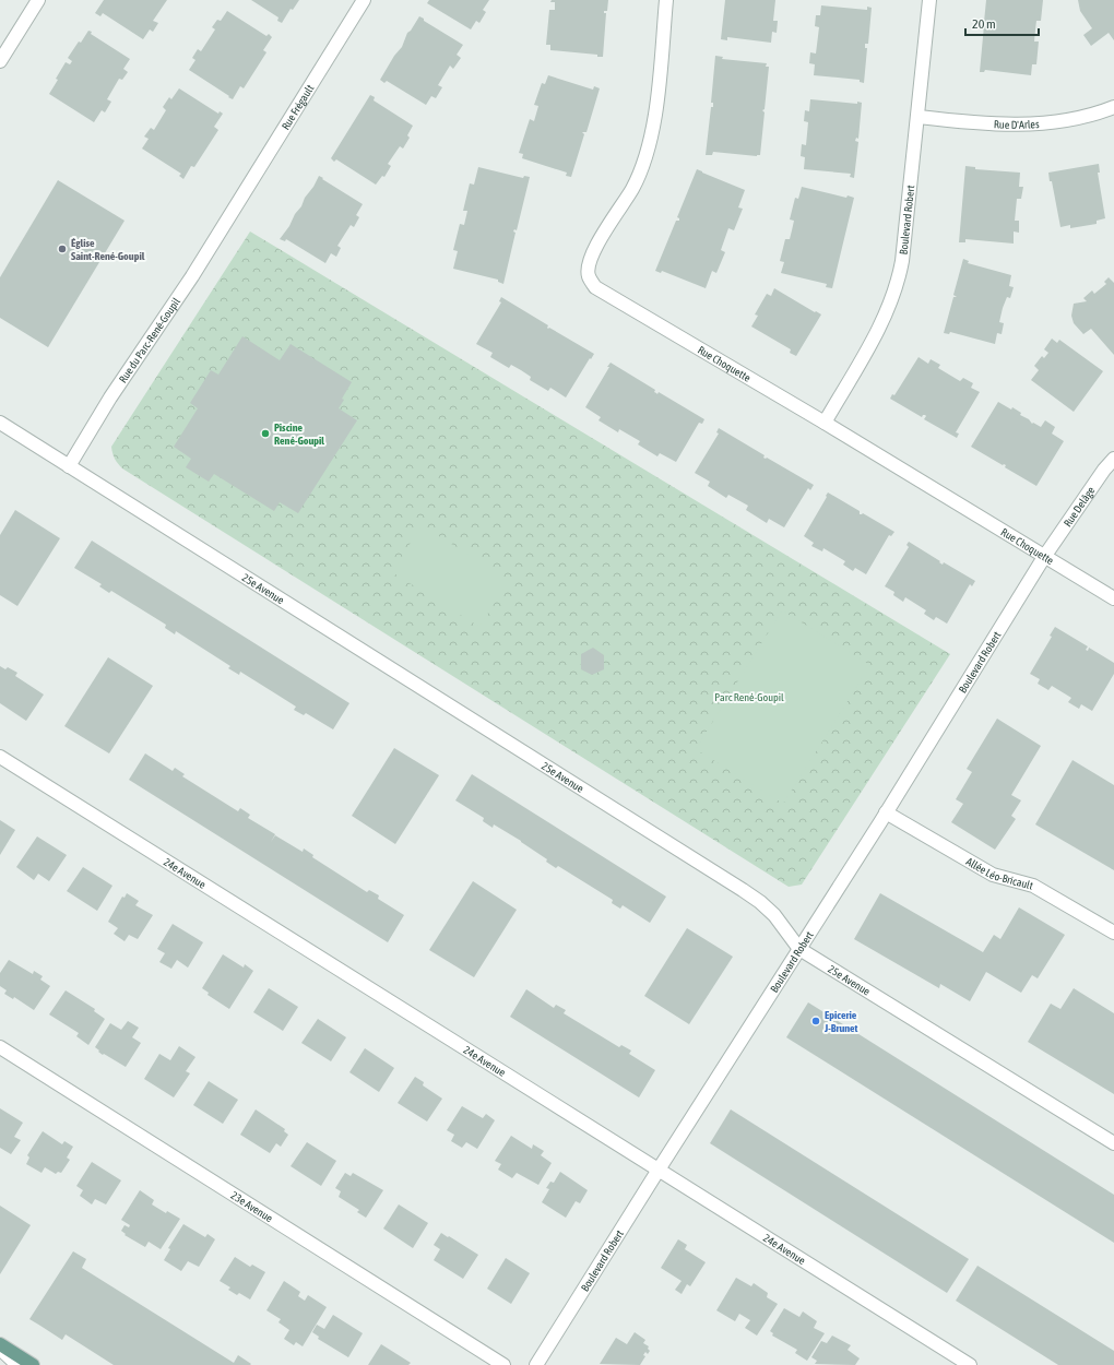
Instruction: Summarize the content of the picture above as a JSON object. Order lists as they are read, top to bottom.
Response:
{
  "streets": {
    "street": [
      "Rue Frégault",
      "Rue D'Arles",
      "Boulevard Robert",
      "Rue du Parc-René-Goupil",
      "Rue Choquette",
      "Rue Delâge",
      "25e Avenue",
      "24e Avenue",
      "Allée Léo-Bricault",
      "23e Avenue"
    ]
  },
  "crossings": [
    ["Rue Frégault", "Rue du Parc-René-Goupil"],
    ["Rue D'Arles", "Boulevard Robert"],
    ["Boulevard Robert", "Rue Choquette"],
    ["Boulevard Robert", "Rue Delâge"],
    ["Boulevard Robert", "25e Avenue"],
    ["Boulevard Robert", "24e Avenue"],
    ["Boulevard Robert", "Allée Léo-Bricault"],
    ["Rue du Parc-René-Goupil", "25e Avenue"],
    ["Rue Choquette", "Rue Delâge"]
  ],
  "parks": ["Parc René-Goupil"],
  "places": ["Église Saint-René-Goupil", "Piscine René-Goupil", "Epicerie J-Brunet"],
  "scale_bar": "20 m"
}
